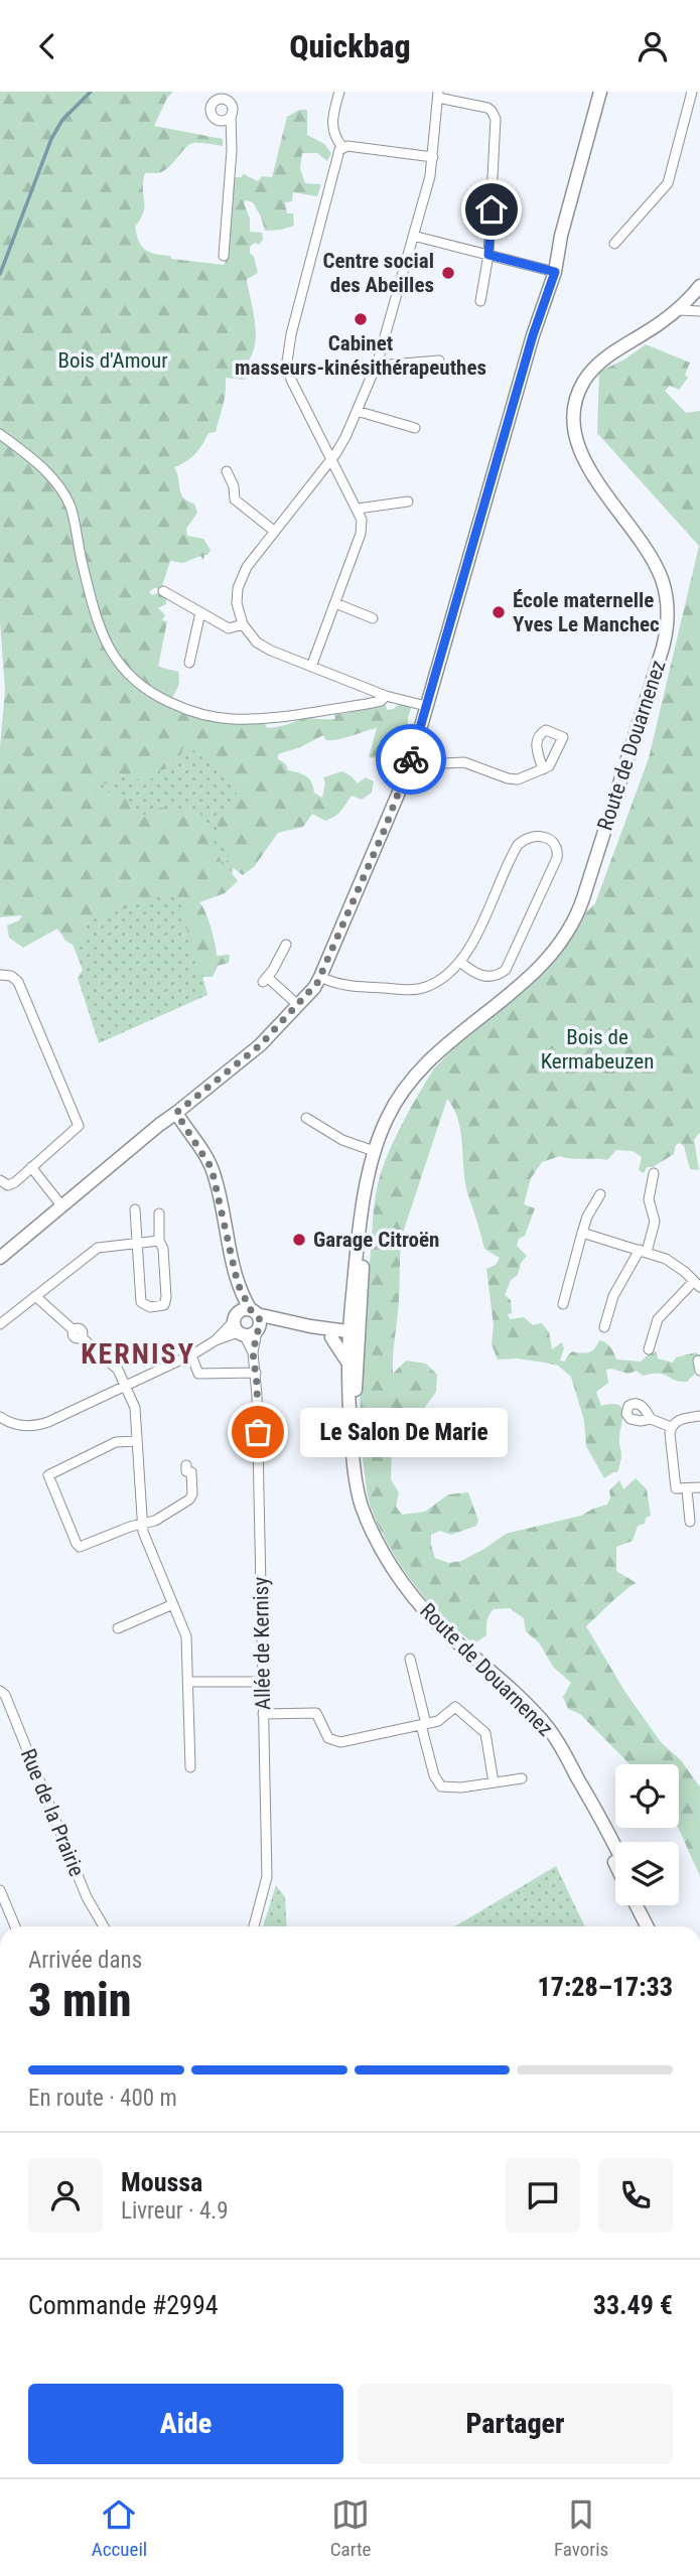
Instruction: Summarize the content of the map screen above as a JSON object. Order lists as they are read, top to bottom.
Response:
{
  "streets": {
    "main road": ["Route de Douarnenez", "Allée de Kernisy"],
    "street": ["Rue de la Prairie"]
  },
  "districts": ["KERNISY"],
  "parks": ["Bois d'Amour", "Bois de Kermabeuzen"],
  "places": [
    "Centre social des Abeilles",
    "Cabinet masseurs-kinésithérapeuthes",
    "École maternelle Yves Le Manchec",
    "Garage Citroën",
    "Le Salon De Marie"
  ],
  "page": {
    "header": "Quickbag",
    "bubble": "Le Salon De Marie",
    "heading": ["3 min", "Arrivée dans", "17:28–17:33"],
    "panel": [
      "Moussa",
      "Livreur · 4.9",
      "Commande #2994",
      "33.49 €"
    ],
    "bar": "En route · 400 m",
    "buttons": ["Aide", "Partager"],
    "tabs": ["Accueil", "Carte", "Favoris"]
  }
}
